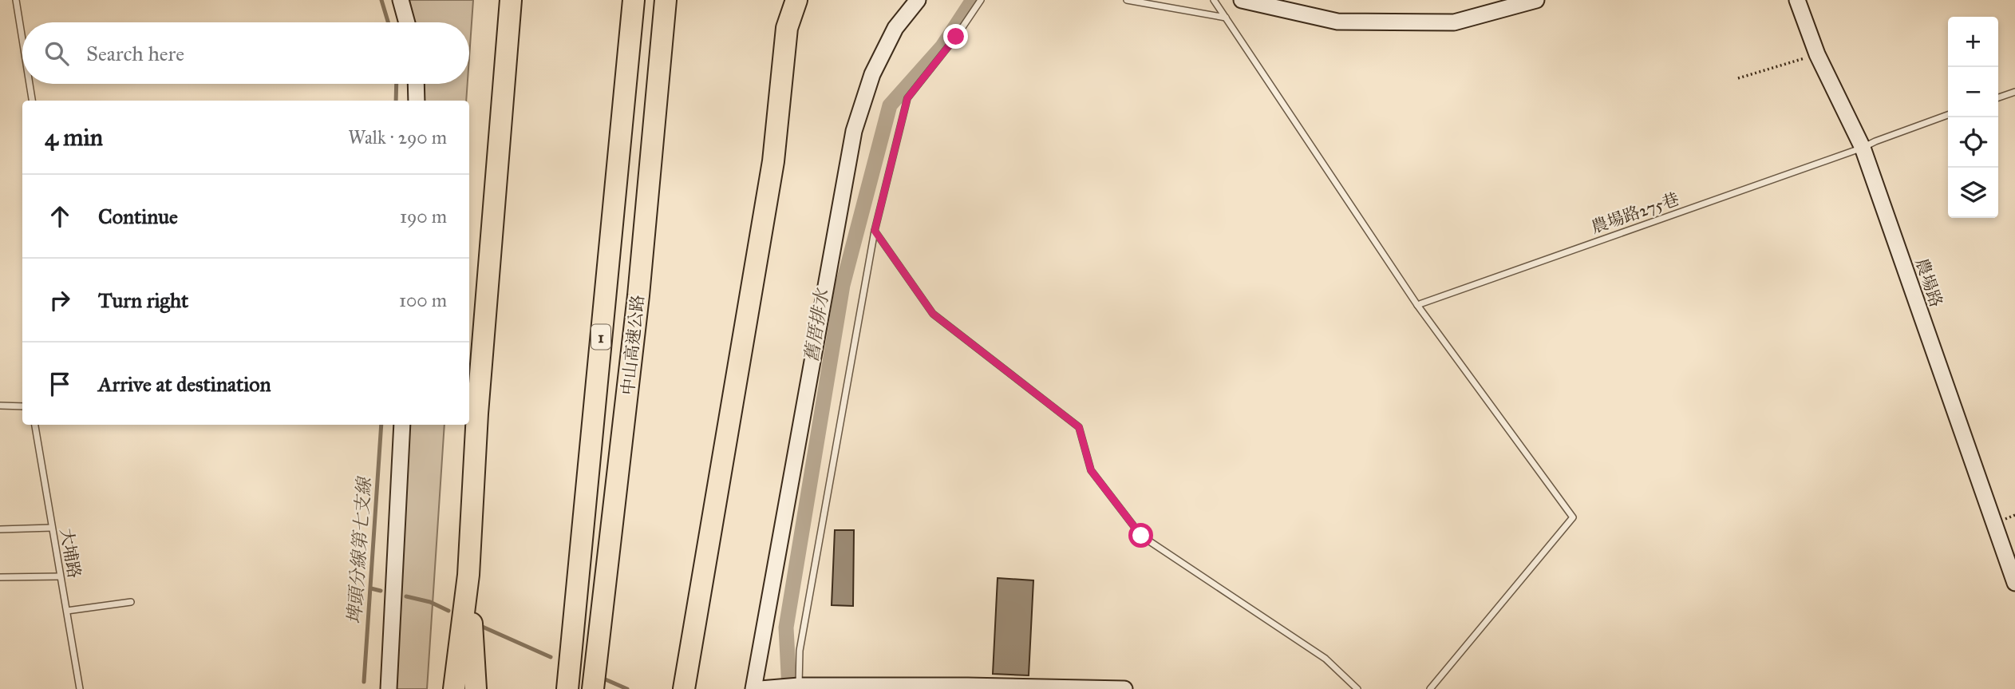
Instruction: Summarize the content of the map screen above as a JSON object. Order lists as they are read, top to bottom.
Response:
{
  "streets": {
    "highway": ["1", "中山高速公路"],
    "street": ["農場路"],
    "lane": ["農場路275巷", "大埔路"]
  },
  "crossings": [
    ["農場路275巷", "農場路"]
  ],
  "water": ["舊厝排水", "埤頭分線第七支線"],
  "page": {
    "map_buttons": ["+", "−"],
    "search": "Search here",
    "heading": ["4 min", "Walk · 290 m"],
    "list": [
      ["Continue", "190 m"],
      ["Turn right", "100 m"],
      "Arrive at destination"
    ]
  }
}
